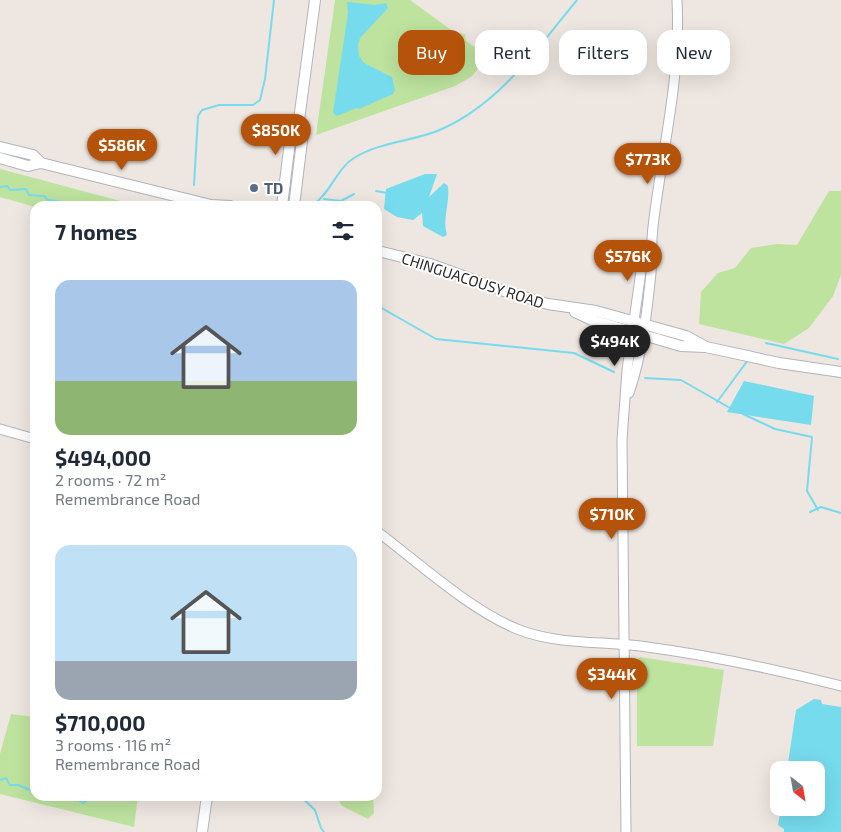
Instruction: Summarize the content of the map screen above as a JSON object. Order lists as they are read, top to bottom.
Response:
{
  "streets": {
    "main road": ["CHINGUACOUSY ROAD"]
  },
  "places": ["TD"],
  "north": "bottom right",
  "page": {
    "chip": [
      "Buy",
      "Rent",
      "Filters",
      "New"
    ],
    "price": [
      "$850K",
      "$586K",
      "$773K",
      "$576K",
      "$494K",
      "$710K",
      "$344K"
    ],
    "heading": "7 homes",
    "list": [
      {
        "name": "$494,000",
        "note": "2 rooms · 72 m² · Remembrance Road"
      },
      {
        "name": "$710,000",
        "note": "3 rooms · 116 m² · Remembrance Road"
      }
    ]
  }
}
